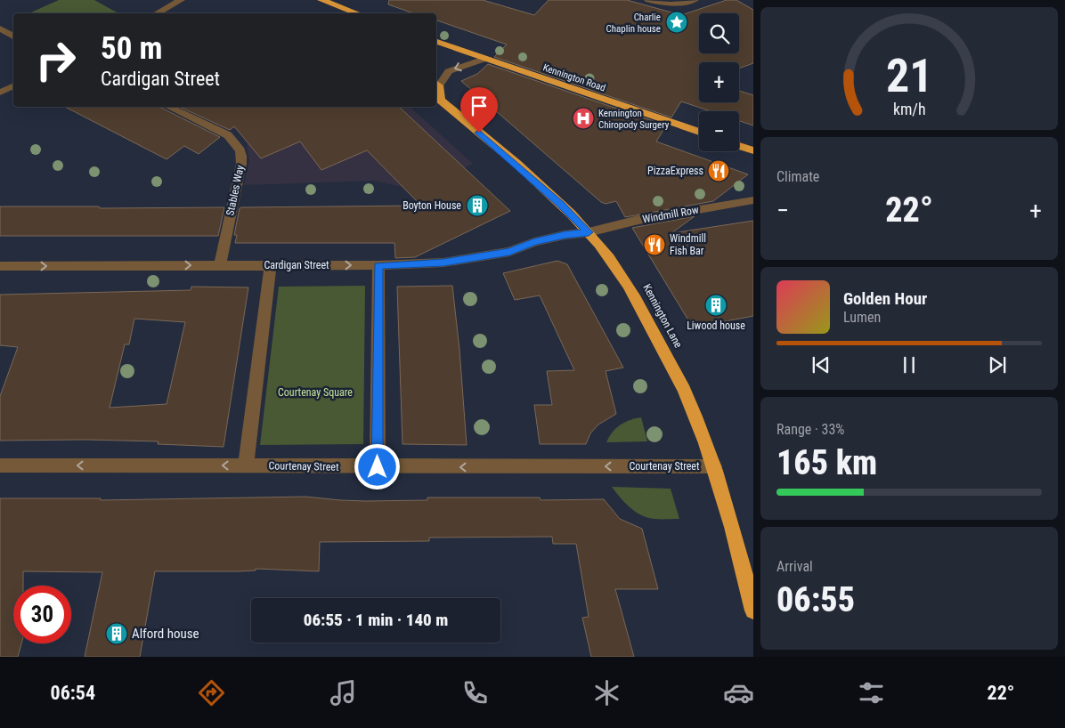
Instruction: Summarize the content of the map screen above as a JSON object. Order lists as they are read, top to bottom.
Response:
{
  "streets": {
    "highway": ["Kennington Road", "Kennington Lane"],
    "street": [
      "Stables Way",
      "Windmill Row",
      "Cardigan Street",
      "Courtenay Street"
    ]
  },
  "crossings": [
    ["Stables Way", "Cardigan Street"],
    ["Windmill Row", "Cardigan Street"],
    ["Windmill Row", "Kennington Lane"],
    ["Cardigan Street", "Kennington Lane"],
    ["Kennington Lane", "Courtenay Street"]
  ],
  "one_way": ["Cardigan Street", "Courtenay Street"],
  "parks": ["Courtenay Square"],
  "places": {
    "place": ["Charlie Chaplin house"],
    "hospital": ["Kennington Chiropody Surgery"],
    "restaurant": ["PizzaExpress", "Windmill Fish Bar"],
    "building": ["Boyton House", "Liwood house", "Alford house"]
  },
  "page": {
    "map_buttons": ["+", "−"],
    "turn": ["50 m", "Cardigan Street"],
    "tile": [
      "Climate",
      ["Range · 33%", "165 km"],
      ["Arrival", "06:55"]
    ],
    "heat": ["−", "22°", "+"],
    "song": ["Golden Hour", "Lumen"],
    "limit": "30",
    "trip": "06:55 · 1 min · 140 m",
    "tabs": ["06:54", "22°"],
    "gauge": ["21", "km/h"]
  }
}
